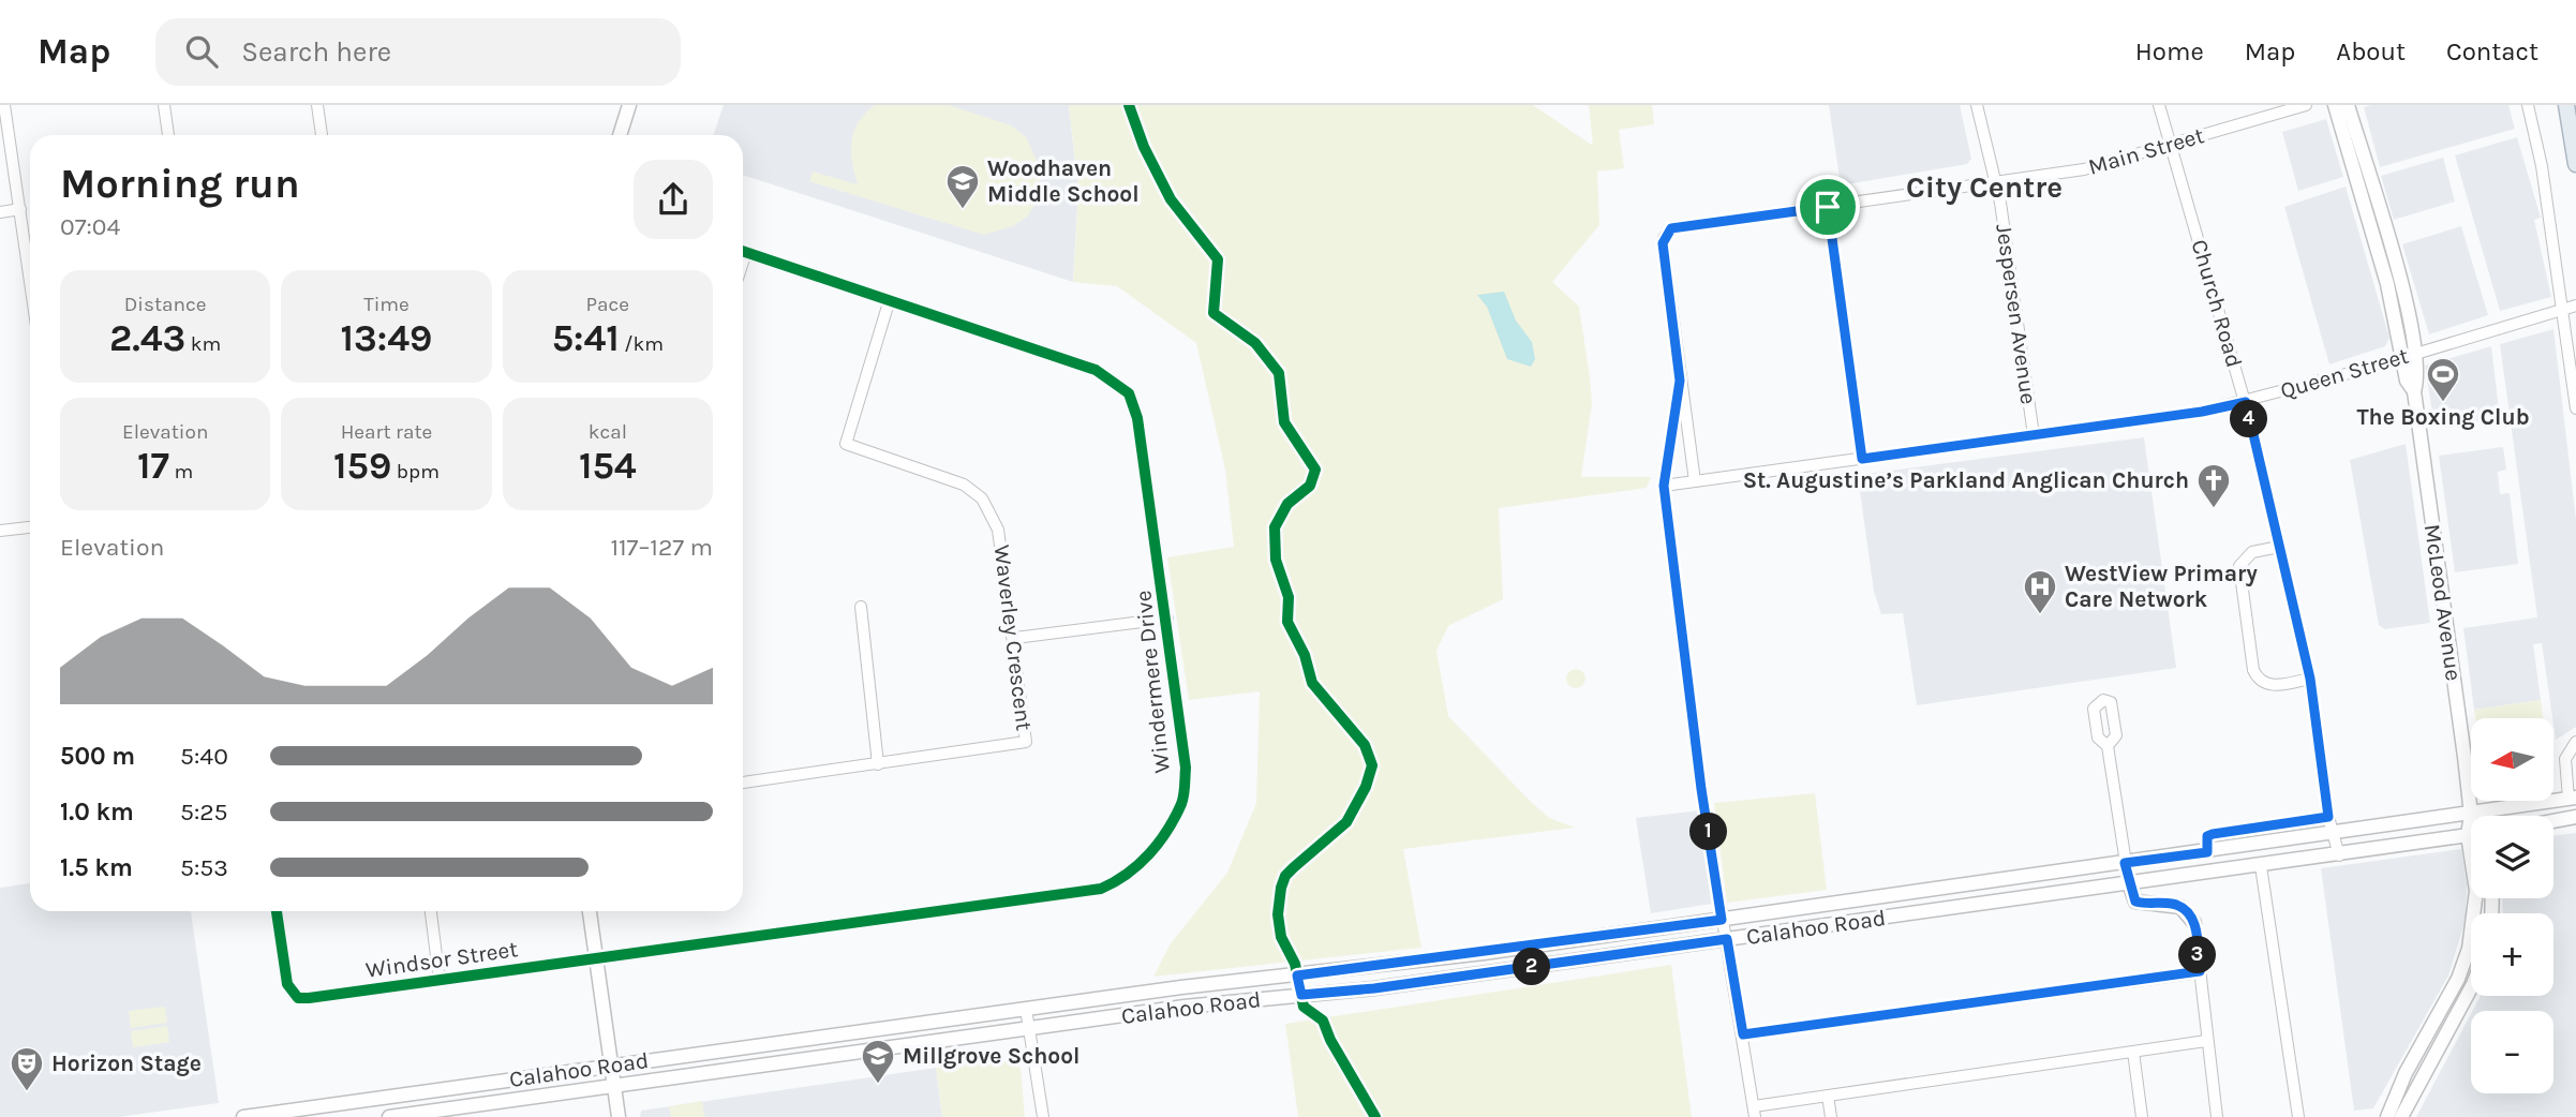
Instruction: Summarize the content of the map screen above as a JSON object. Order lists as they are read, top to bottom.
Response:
{
  "streets": {
    "main road": ["McLeod Avenue", "Calahoo Road"],
    "street": [
      "Main Street",
      "Church Road",
      "Jespersen Avenue",
      "Queen Street",
      "Waverley Crescent",
      "Windermere Drive",
      "Windsor Street"
    ]
  },
  "crossings": [
    ["Main Street", "Church Road"],
    ["Main Street", "Jespersen Avenue"],
    ["Church Road", "Queen Street"],
    ["Church Road", "Calahoo Road"],
    ["Jespersen Avenue", "Queen Street"],
    ["Queen Street", "McLeod Avenue"],
    ["McLeod Avenue", "Calahoo Road"],
    ["Waverley Crescent", "Windermere Drive"],
    ["Windermere Drive", "Windsor Street"]
  ],
  "districts": ["City Centre"],
  "places": {
    "school or university": ["Woodhaven Middle School", "Millgrove School"],
    "sports": ["The Boxing Club"],
    "church": ["St. Augustine’s Parkland Anglican Church"],
    "hospital": ["WestView Primary Care Network"],
    "theatre": ["Horizon Stage"]
  },
  "north": "left",
  "page": {
    "header": "Map",
    "search": "Search here",
    "nav": [
      "Home",
      "Map",
      "About",
      "Contact"
    ],
    "heading": ["Morning run", "07:04"],
    "stats": [
      ["Distance", "2.43 km"],
      ["Time", "13:49"],
      ["Pace", "5:41 /km"],
      ["Elevation", "17 m"],
      ["Heart rate", "159 bpm"],
      ["kcal", "154"]
    ],
    "pins": [
      "4",
      "1",
      "3",
      "2"
    ],
    "chart": ["Elevation", "117–127 m"],
    "map_buttons": ["+", "−"],
    "list": [
      {
        "name": "500 m",
        "note": "5:40"
      },
      {
        "name": "1.0 km",
        "note": "5:25"
      },
      {
        "name": "1.5 km",
        "note": "5:53"
      }
    ]
  }
}
